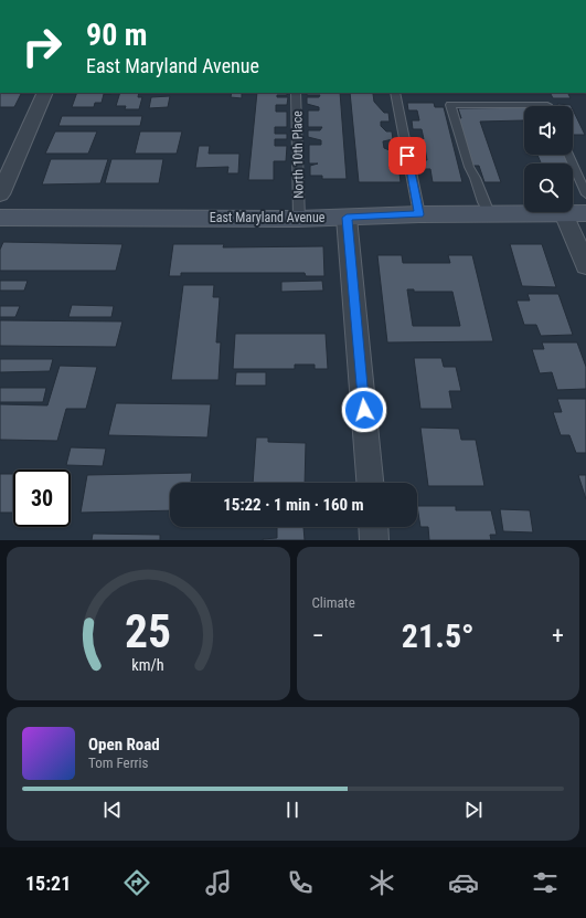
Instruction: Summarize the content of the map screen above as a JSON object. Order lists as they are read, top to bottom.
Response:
{
  "streets": {
    "street": ["East Maryland Avenue"],
    "lane": ["North 10th Place"]
  },
  "crossings": [
    ["North 10th Place", "East Maryland Avenue"]
  ],
  "page": {
    "turn": ["90 m", "East Maryland Avenue"],
    "limit": "30",
    "trip": "15:22 · 1 min · 160 m",
    "tile": "Climate",
    "heat": ["−", "21.5°", "+"],
    "song": ["Open Road", "Tom Ferris"],
    "tabs": "15:21",
    "gauge": ["25", "km/h"]
  }
}
